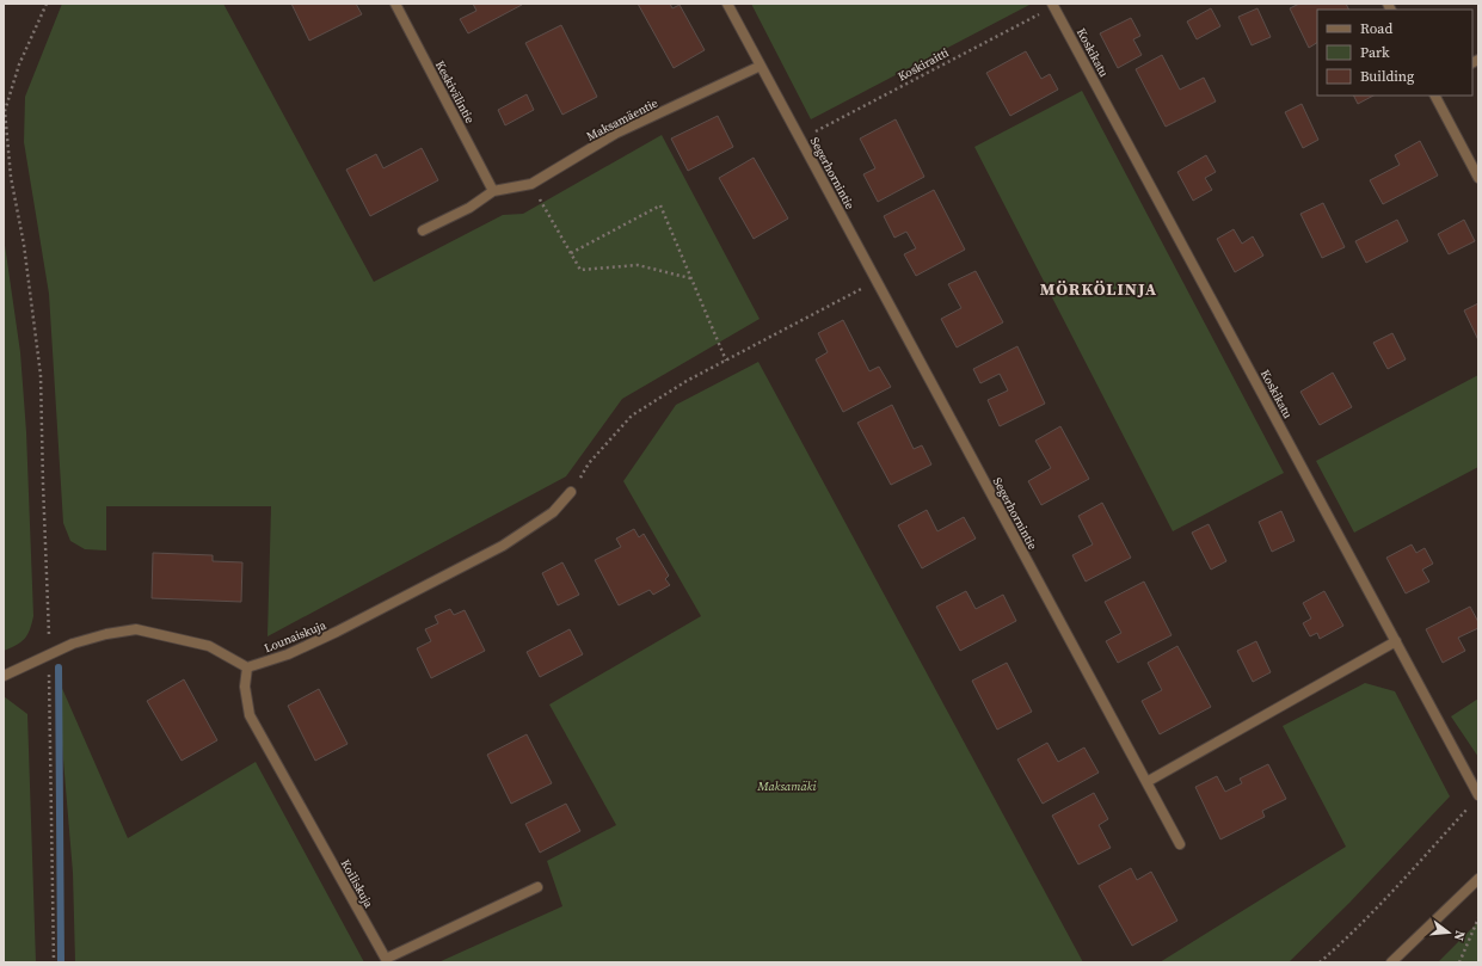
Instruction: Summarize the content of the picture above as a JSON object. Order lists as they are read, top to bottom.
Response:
{
  "streets": {
    "street": [
      "Koskikatu",
      "Keskivälintie",
      "Maksamäentie",
      "Segerhornintie",
      "Lounaiskuja",
      "Koiliskuja"
    ],
    "path": ["Koskiraitti"]
  },
  "crossings": [
    ["Koskikatu", "Koskiraitti"],
    ["Koskiraitti", "Segerhornintie"],
    ["Keskivälintie", "Maksamäentie"],
    ["Maksamäentie", "Segerhornintie"],
    ["Lounaiskuja", "Koiliskuja"]
  ],
  "districts": ["MÖRKÖLINJA"],
  "parks": ["Maksamäki"],
  "legend": ["Road", "Park", "Building"],
  "north": "right"
}
